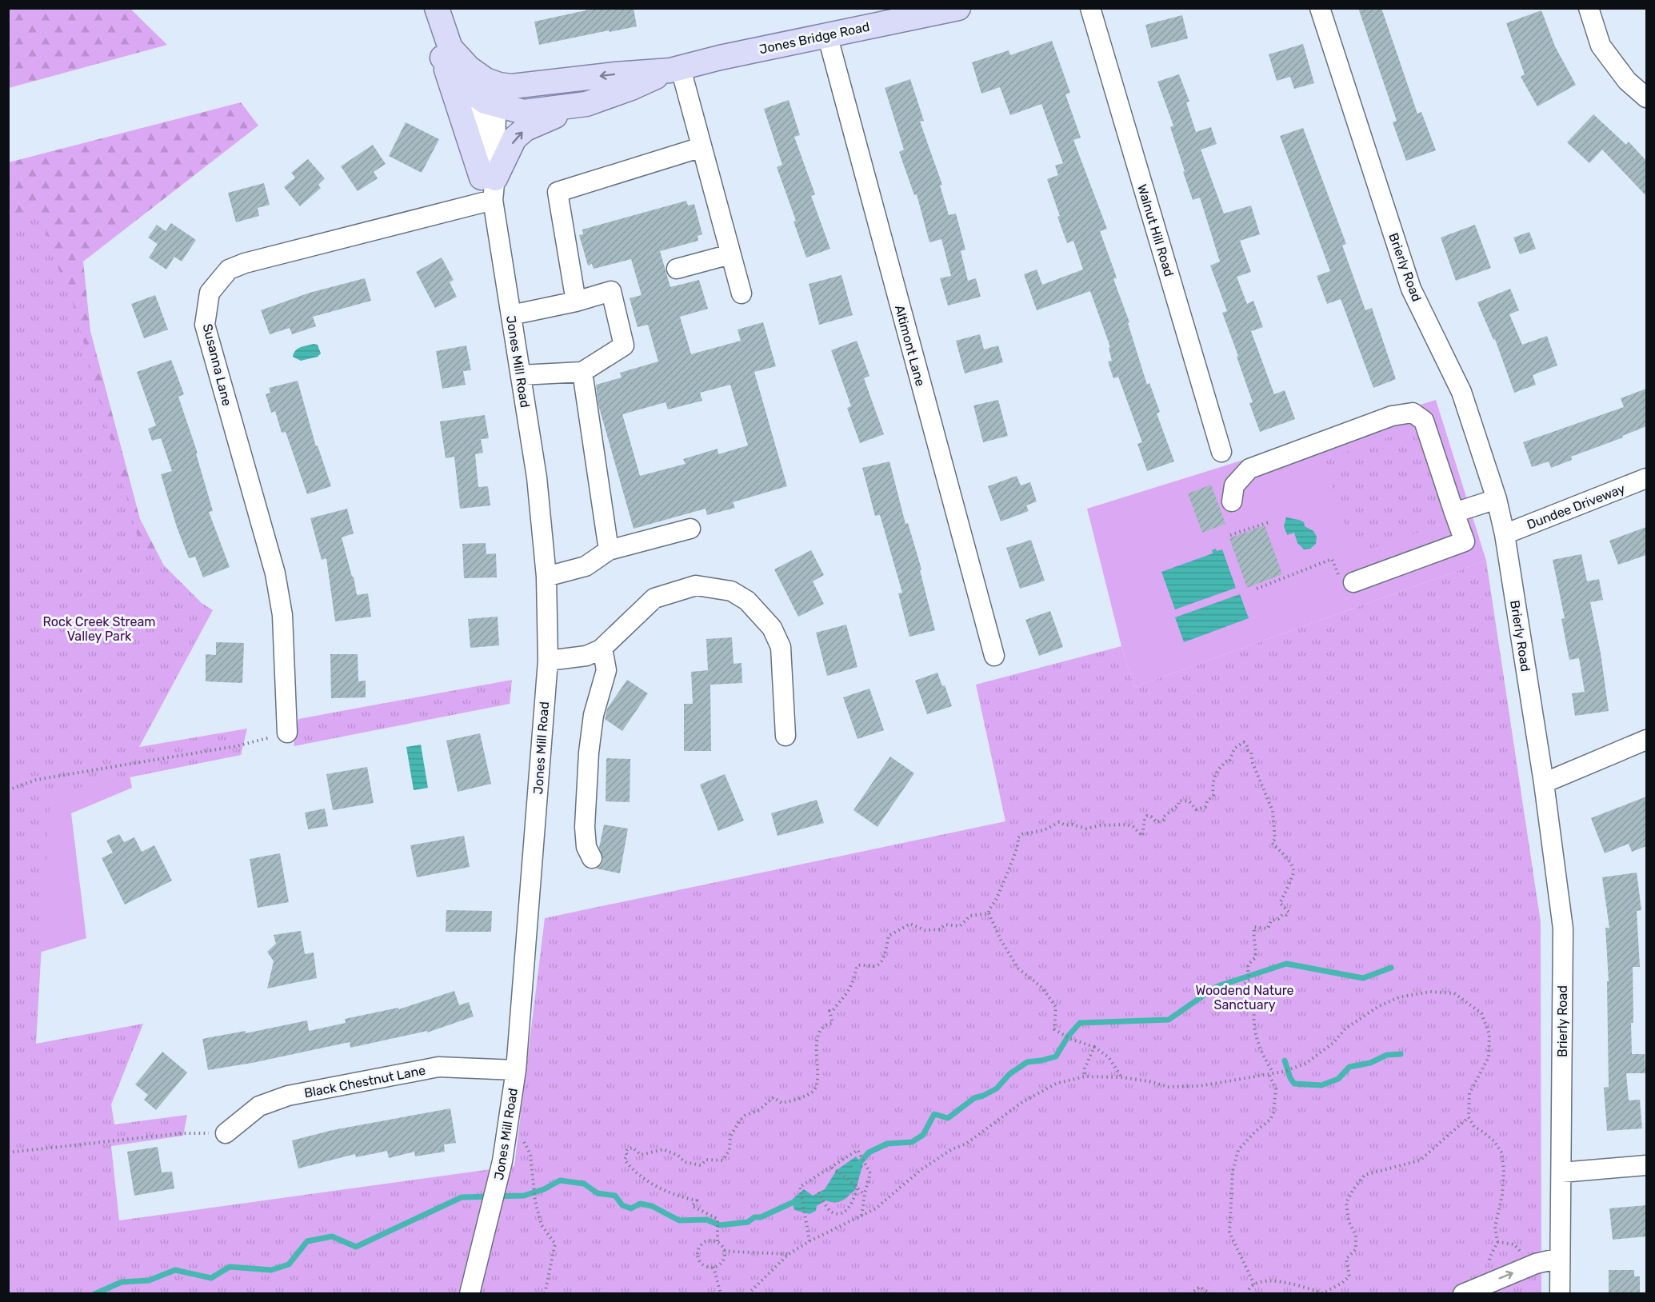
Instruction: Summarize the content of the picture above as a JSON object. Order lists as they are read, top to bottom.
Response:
{
  "streets": {
    "main road": ["Jones Bridge Road"],
    "street": [
      "Walnut Hill Road",
      "Brierly Road",
      "Altimont Lane",
      "Jones Mill Road",
      "Susanna Lane",
      "Dundee Driveway",
      "Black Chestnut Lane"
    ]
  },
  "crossings": [
    ["Jones Bridge Road", "Altimont Lane"],
    ["Jones Bridge Road", "Jones Mill Road"],
    ["Brierly Road", "Dundee Driveway"],
    ["Jones Mill Road", "Susanna Lane"],
    ["Jones Mill Road", "Black Chestnut Lane"]
  ],
  "parks": ["Rock Creek Stream Valley Park", "Woodend Nature Sanctuary"]
}
